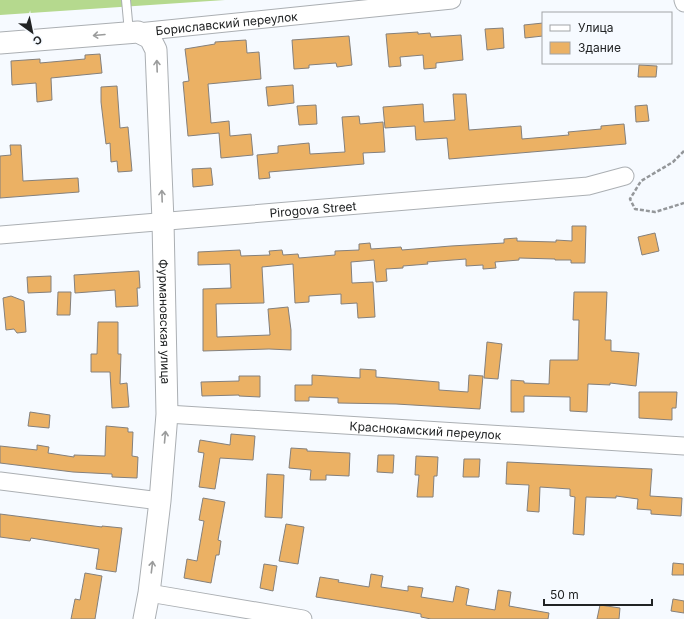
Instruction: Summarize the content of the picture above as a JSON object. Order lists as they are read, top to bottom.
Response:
{
  "streets": {
    "street": [
      "Бориславский переулок",
      "Pirogova Street",
      "Фурмановская улица",
      "Краснокамский переулок"
    ]
  },
  "crossings": [
    ["Бориславский переулок", "Фурмановская улица"],
    ["Pirogova Street", "Фурмановская улица"],
    ["Фурмановская улица", "Краснокамский переулок"]
  ],
  "one_way": ["Фурмановская улица"],
  "legend": ["Улица", "Здание"],
  "scale_bar": "50 m",
  "north": "bottom right"
}
